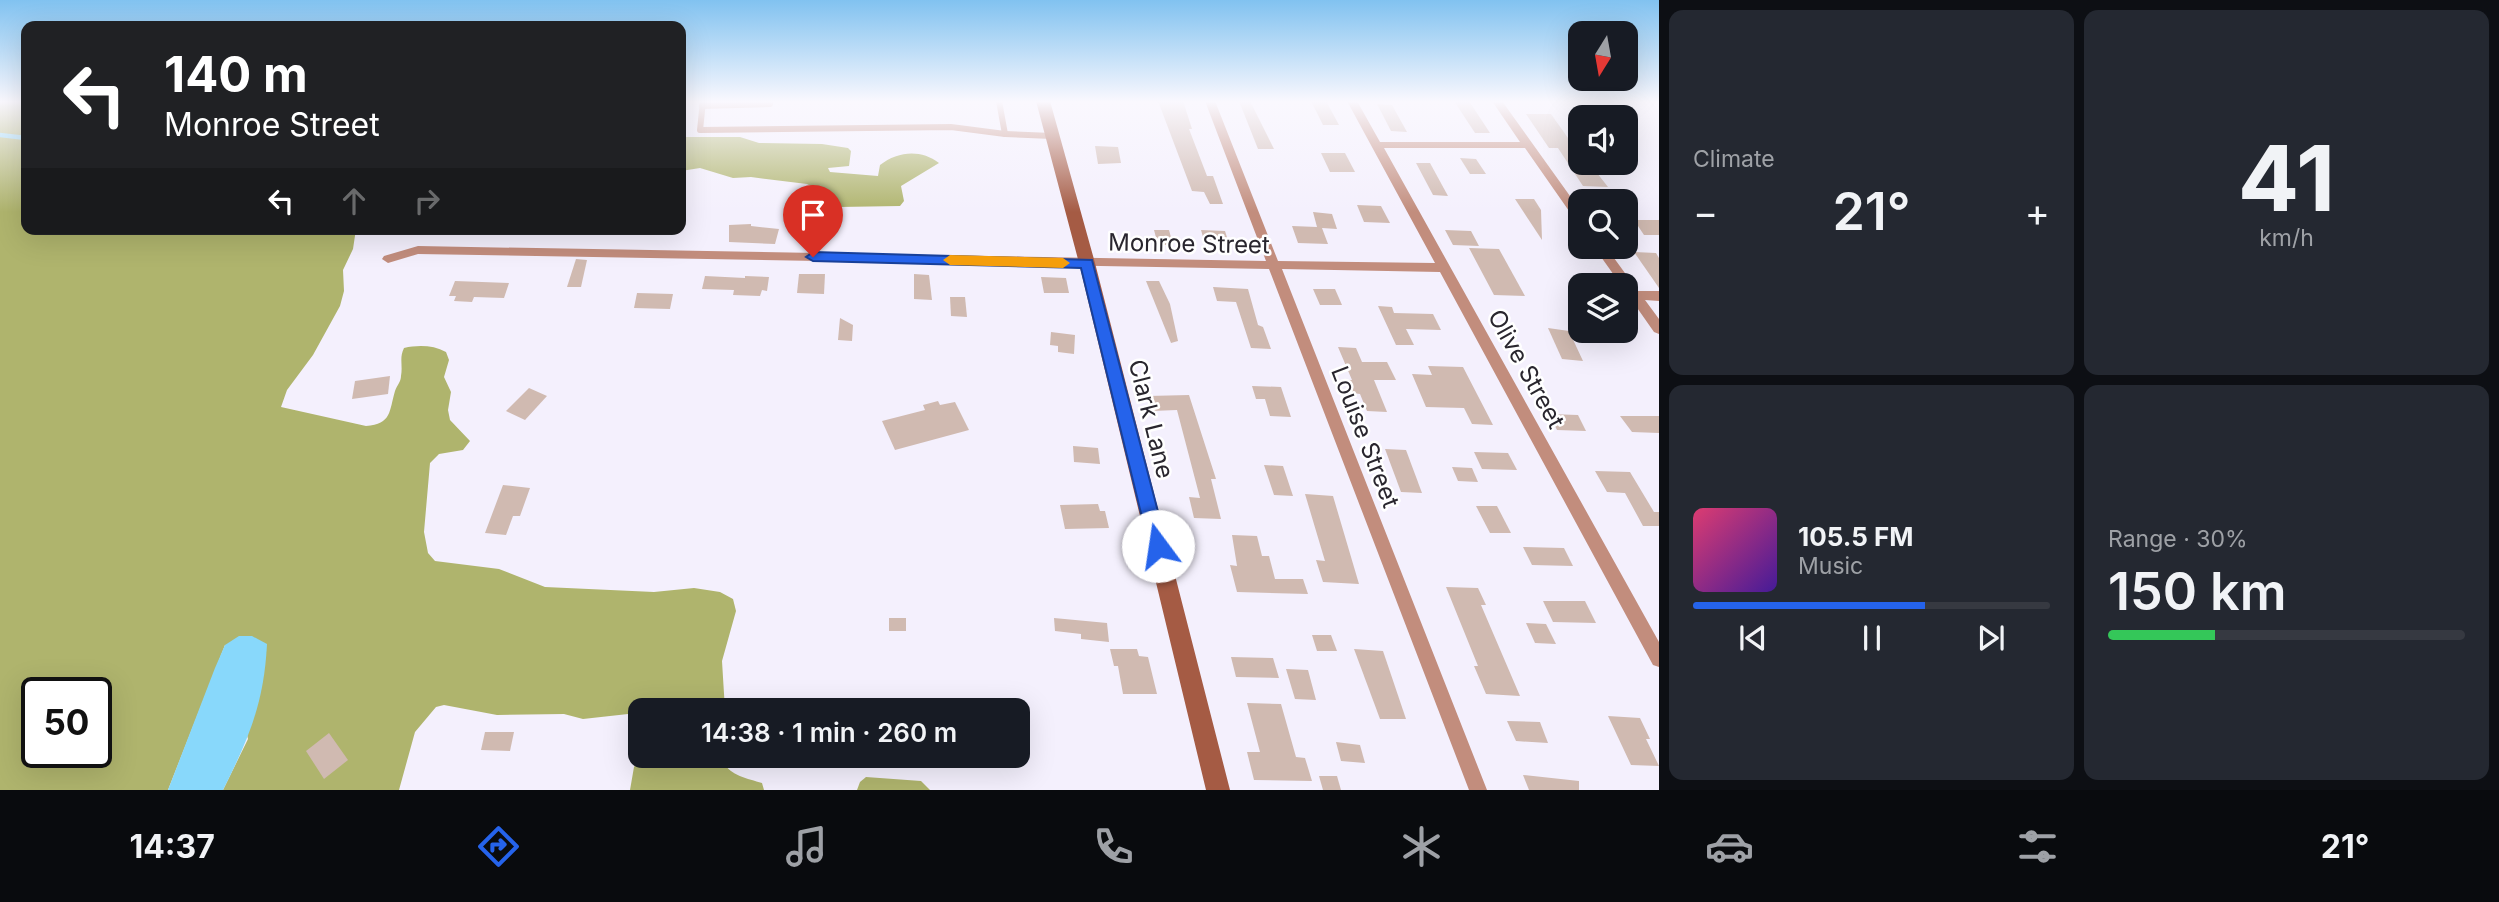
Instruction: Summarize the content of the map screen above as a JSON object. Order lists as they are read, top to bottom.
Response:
{
  "streets": {
    "main road": ["Clark Lane"],
    "street": ["Monroe Street", "Olive Street", "Louise Street"]
  },
  "crossings": [
    ["Monroe Street", "Olive Street"],
    ["Monroe Street", "Clark Lane"],
    ["Monroe Street", "Louise Street"]
  ],
  "north": "bottom",
  "page": {
    "tile": [
      "Climate",
      ["41", "km/h"],
      ["Range · 30%", "150 km"]
    ],
    "turn": ["140 m", "Monroe Street"],
    "heat": ["−", "21°", "+"],
    "song": ["105.5 FM", "Music"],
    "limit": "50",
    "trip": "14:38 · 1 min · 260 m",
    "tabs": ["14:37", "21°"]
  }
}
